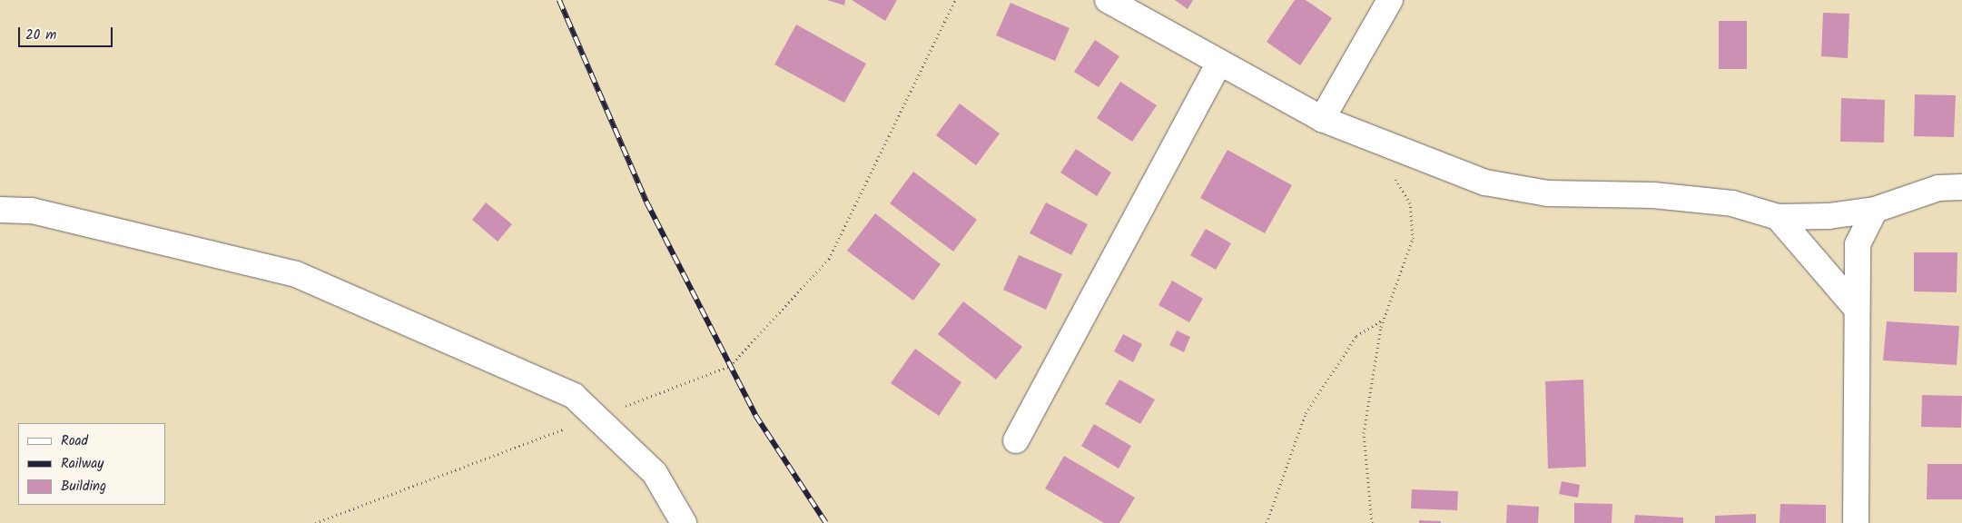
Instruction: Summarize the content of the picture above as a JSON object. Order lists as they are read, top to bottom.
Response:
{
  "legend": ["Road", "Railway", "Building"],
  "scale_bar": "20 m"
}
